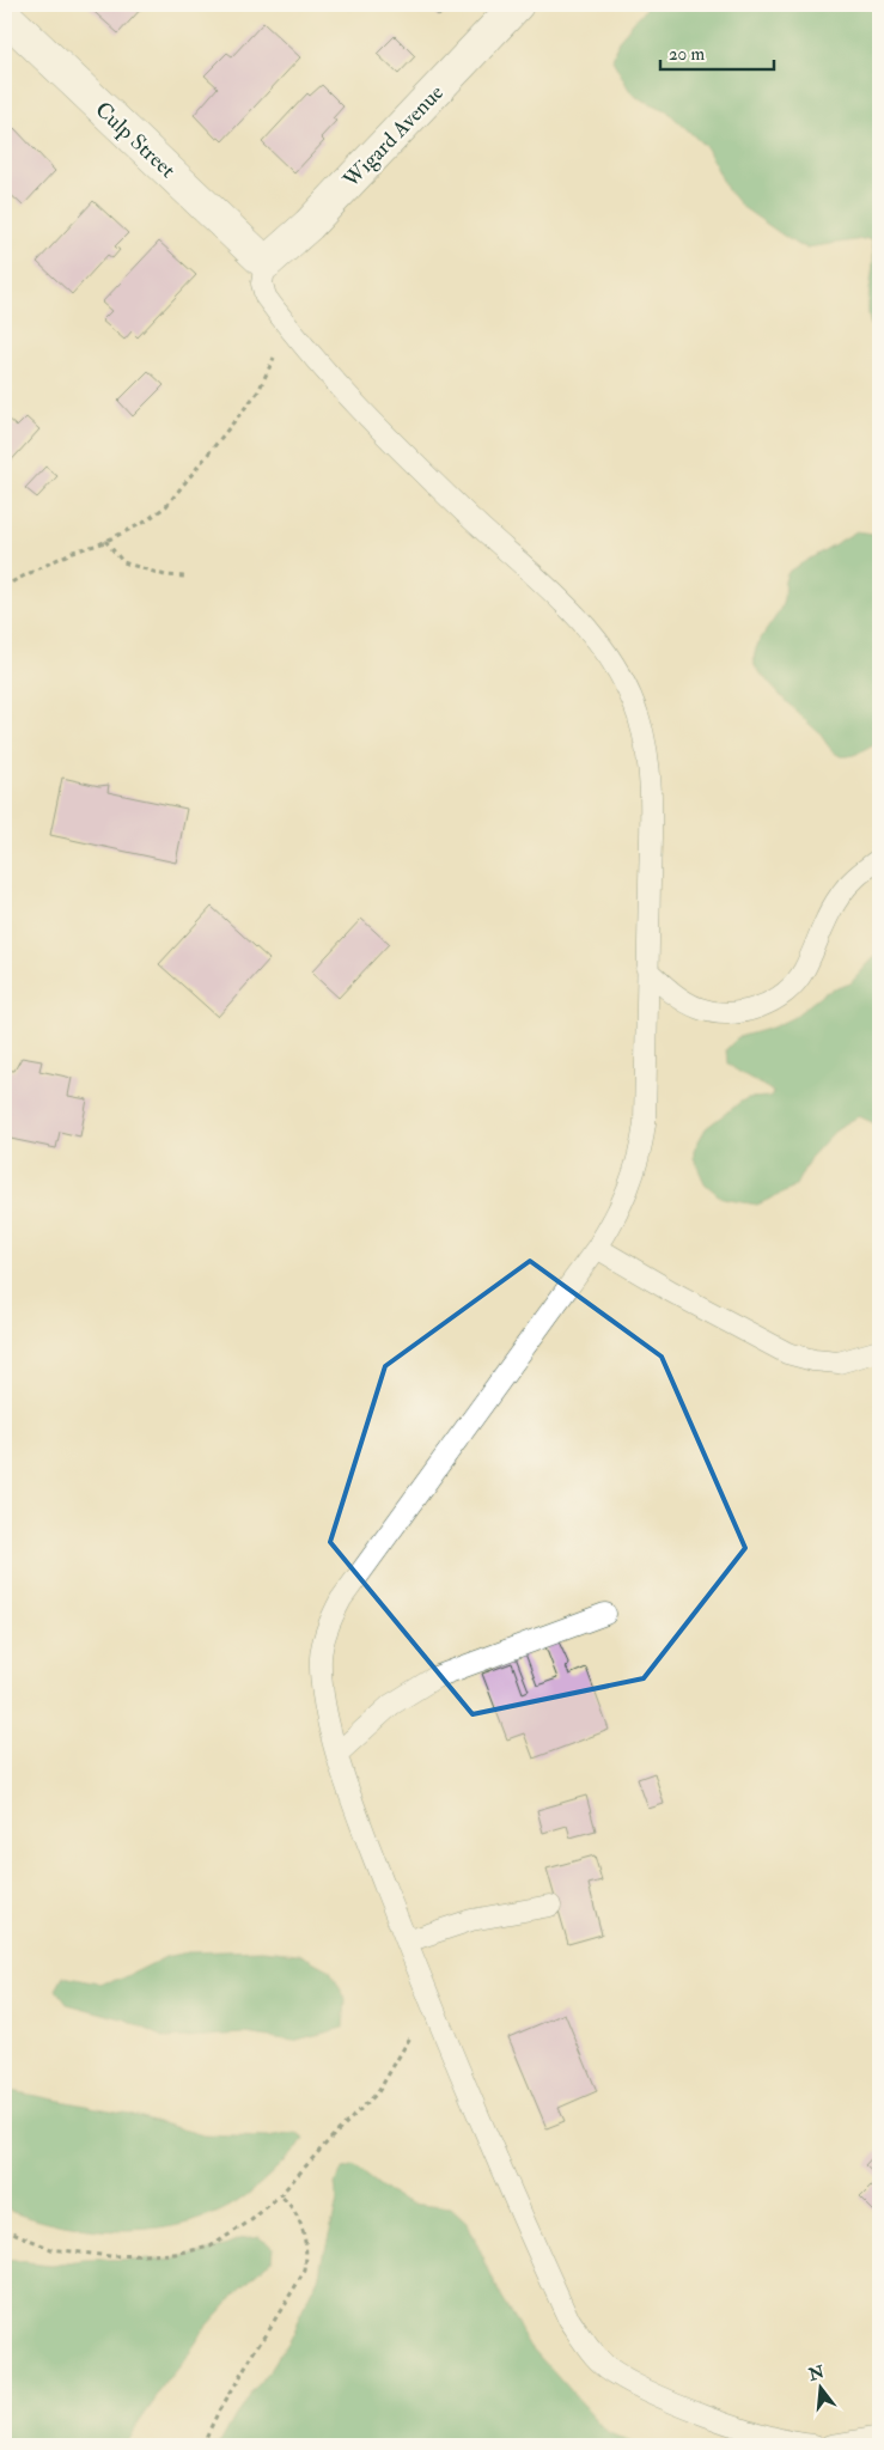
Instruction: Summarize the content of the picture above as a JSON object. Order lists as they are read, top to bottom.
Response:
{
  "streets": {
    "street": ["Wigard Avenue", "Culp Street"]
  },
  "crossings": [
    ["Wigard Avenue", "Culp Street"]
  ],
  "scale_bar": "20 m",
  "north": "top"
}
